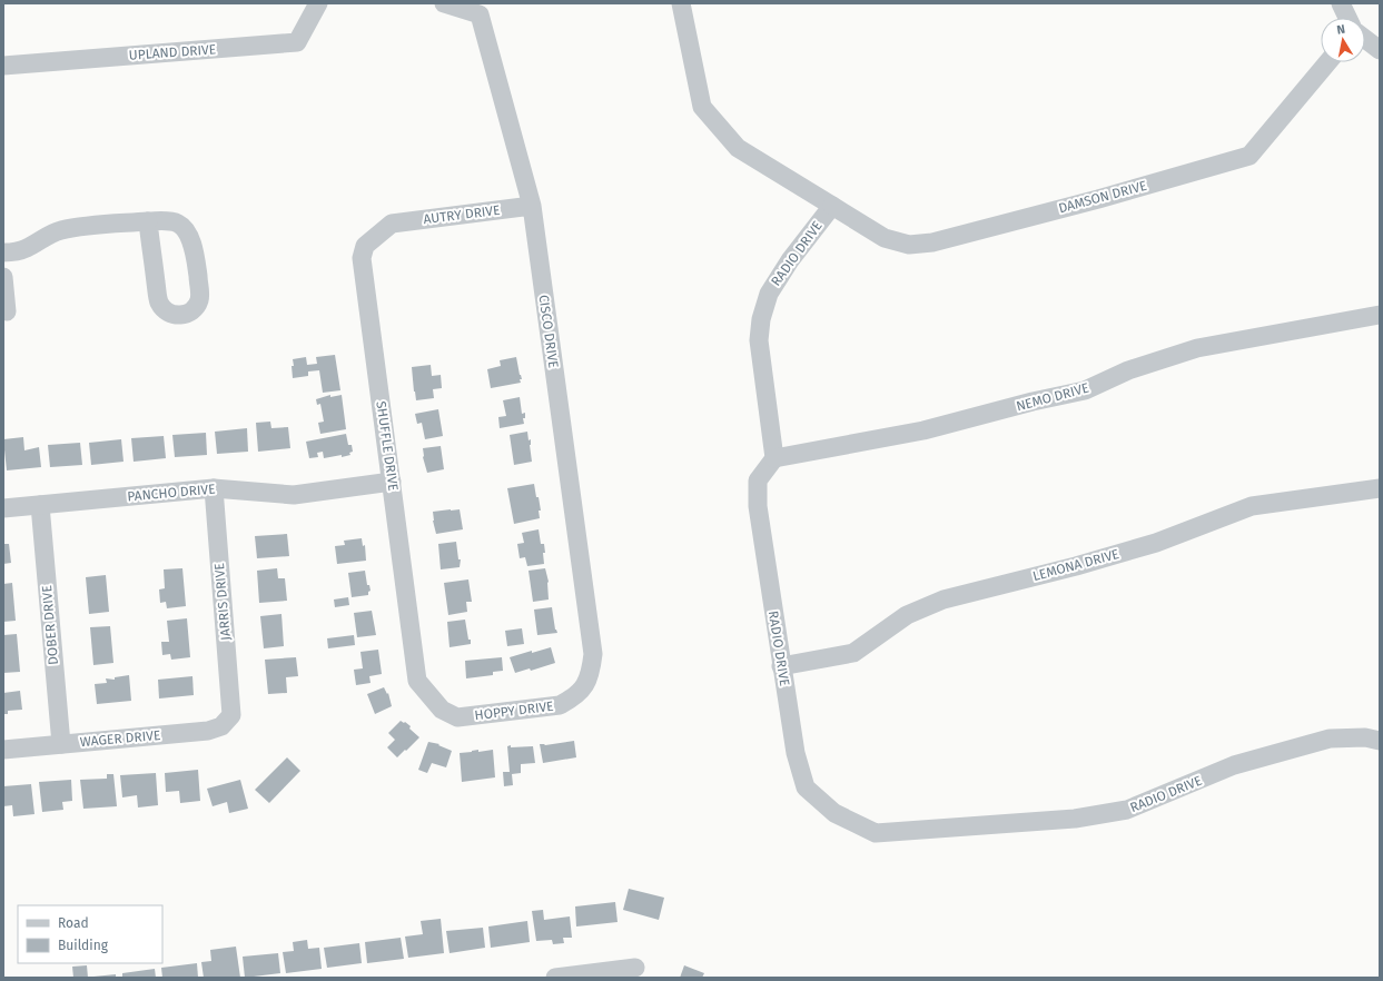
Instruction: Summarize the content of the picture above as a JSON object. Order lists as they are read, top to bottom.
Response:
{
  "streets": {
    "street": [
      "UPLAND DRIVE",
      "DAMSON DRIVE",
      "AUTRY DRIVE",
      "RADIO DRIVE",
      "CISCO DRIVE",
      "NEMO DRIVE",
      "SHUFFLE DRIVE",
      "PANCHO DRIVE",
      "LEMONA DRIVE",
      "JARRIS DRIVE",
      "DOBER DRIVE",
      "HOPPY DRIVE",
      "WAGER DRIVE"
    ]
  },
  "crossings": [
    ["DAMSON DRIVE", "RADIO DRIVE"],
    ["AUTRY DRIVE", "CISCO DRIVE"],
    ["AUTRY DRIVE", "SHUFFLE DRIVE"],
    ["RADIO DRIVE", "NEMO DRIVE"],
    ["RADIO DRIVE", "LEMONA DRIVE"],
    ["CISCO DRIVE", "HOPPY DRIVE"],
    ["SHUFFLE DRIVE", "PANCHO DRIVE"],
    ["SHUFFLE DRIVE", "HOPPY DRIVE"],
    ["PANCHO DRIVE", "JARRIS DRIVE"],
    ["PANCHO DRIVE", "DOBER DRIVE"],
    ["JARRIS DRIVE", "WAGER DRIVE"],
    ["DOBER DRIVE", "WAGER DRIVE"]
  ],
  "legend": ["Road", "Building"],
  "north": "top"
}
